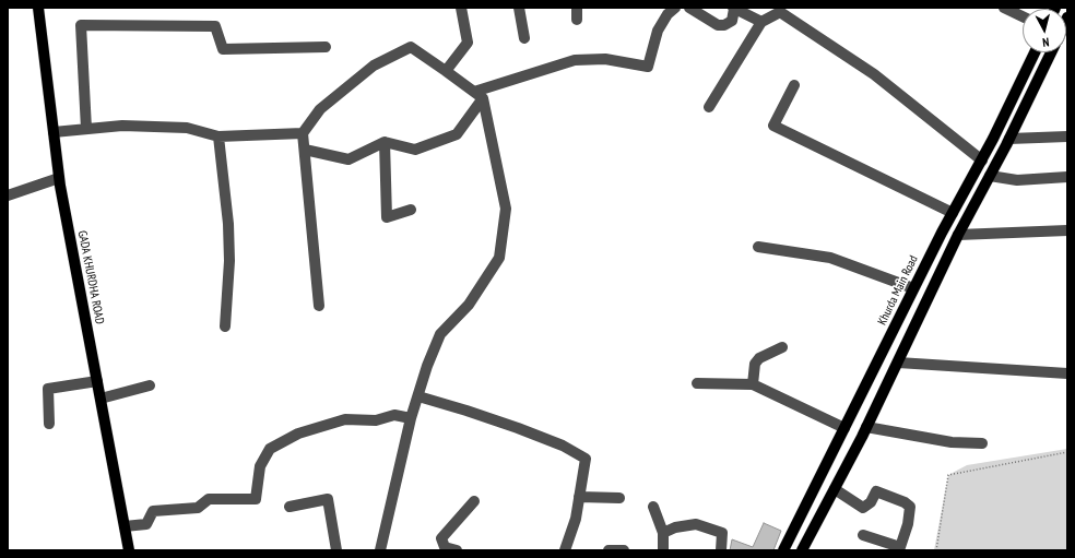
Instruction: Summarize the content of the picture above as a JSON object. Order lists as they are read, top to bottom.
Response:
{
  "streets": {
    "main road": ["GADA KHURDHA ROAD", "Khurda Main Road"]
  },
  "north": "bottom"
}
